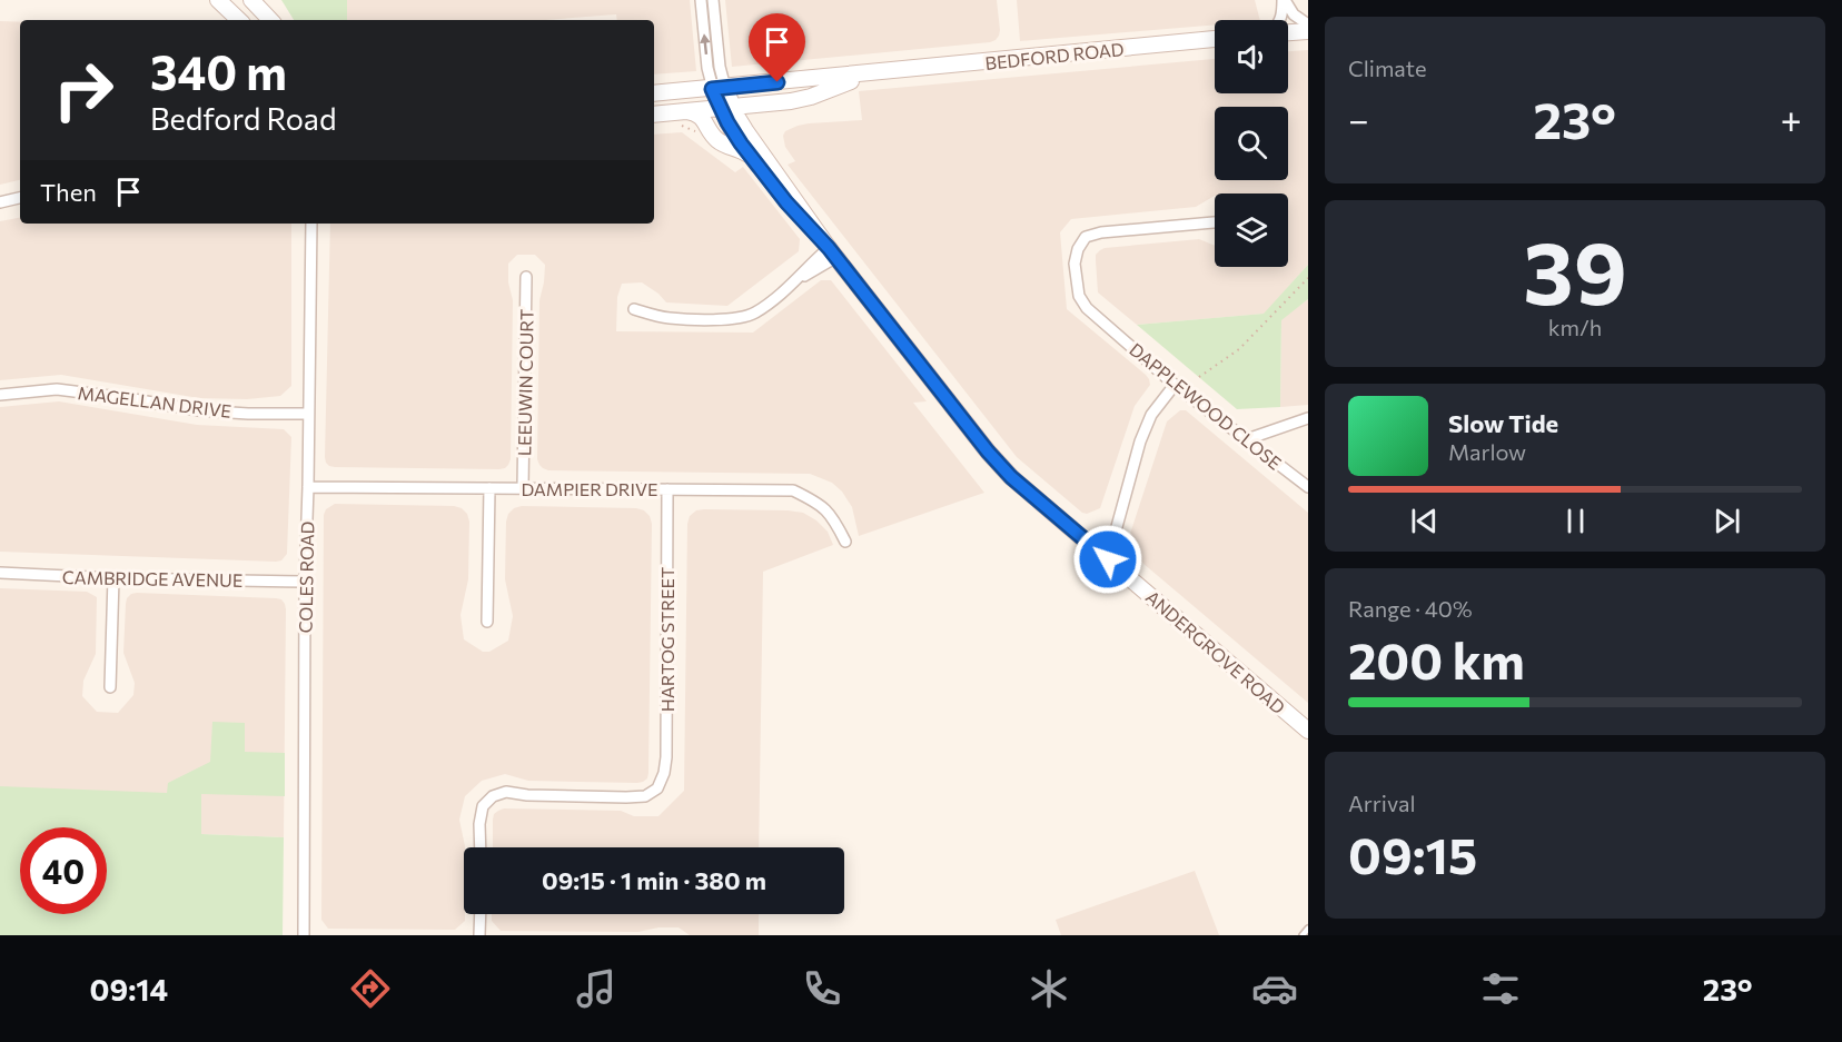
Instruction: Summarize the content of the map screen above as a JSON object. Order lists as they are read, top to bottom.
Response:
{
  "streets": {
    "street": [
      "BEDFORD ROAD",
      "LEEUWIN COURT",
      "MAGELLAN DRIVE",
      "DAPPLEWOOD CLOSE",
      "DAMPIER DRIVE",
      "COLES ROAD",
      "CAMBRIDGE AVENUE",
      "HARTOG STREET",
      "ANDERGROVE ROAD"
    ]
  },
  "crossings": [
    ["BEDFORD ROAD", "ANDERGROVE ROAD"],
    ["LEEUWIN COURT", "DAMPIER DRIVE"],
    ["MAGELLAN DRIVE", "COLES ROAD"],
    ["DAMPIER DRIVE", "COLES ROAD"],
    ["DAMPIER DRIVE", "HARTOG STREET"],
    ["COLES ROAD", "CAMBRIDGE AVENUE"]
  ],
  "page": {
    "tile": [
      "Climate",
      ["39", "km/h"],
      ["Range · 40%", "200 km"],
      ["Arrival", "09:15"]
    ],
    "turn": ["340 m", "Bedford Road"],
    "heat": ["−", "23°", "+"],
    "then": "Then",
    "song": ["Slow Tide", "Marlow"],
    "limit": "40",
    "trip": "09:15 · 1 min · 380 m",
    "tabs": ["09:14", "23°"]
  }
}
